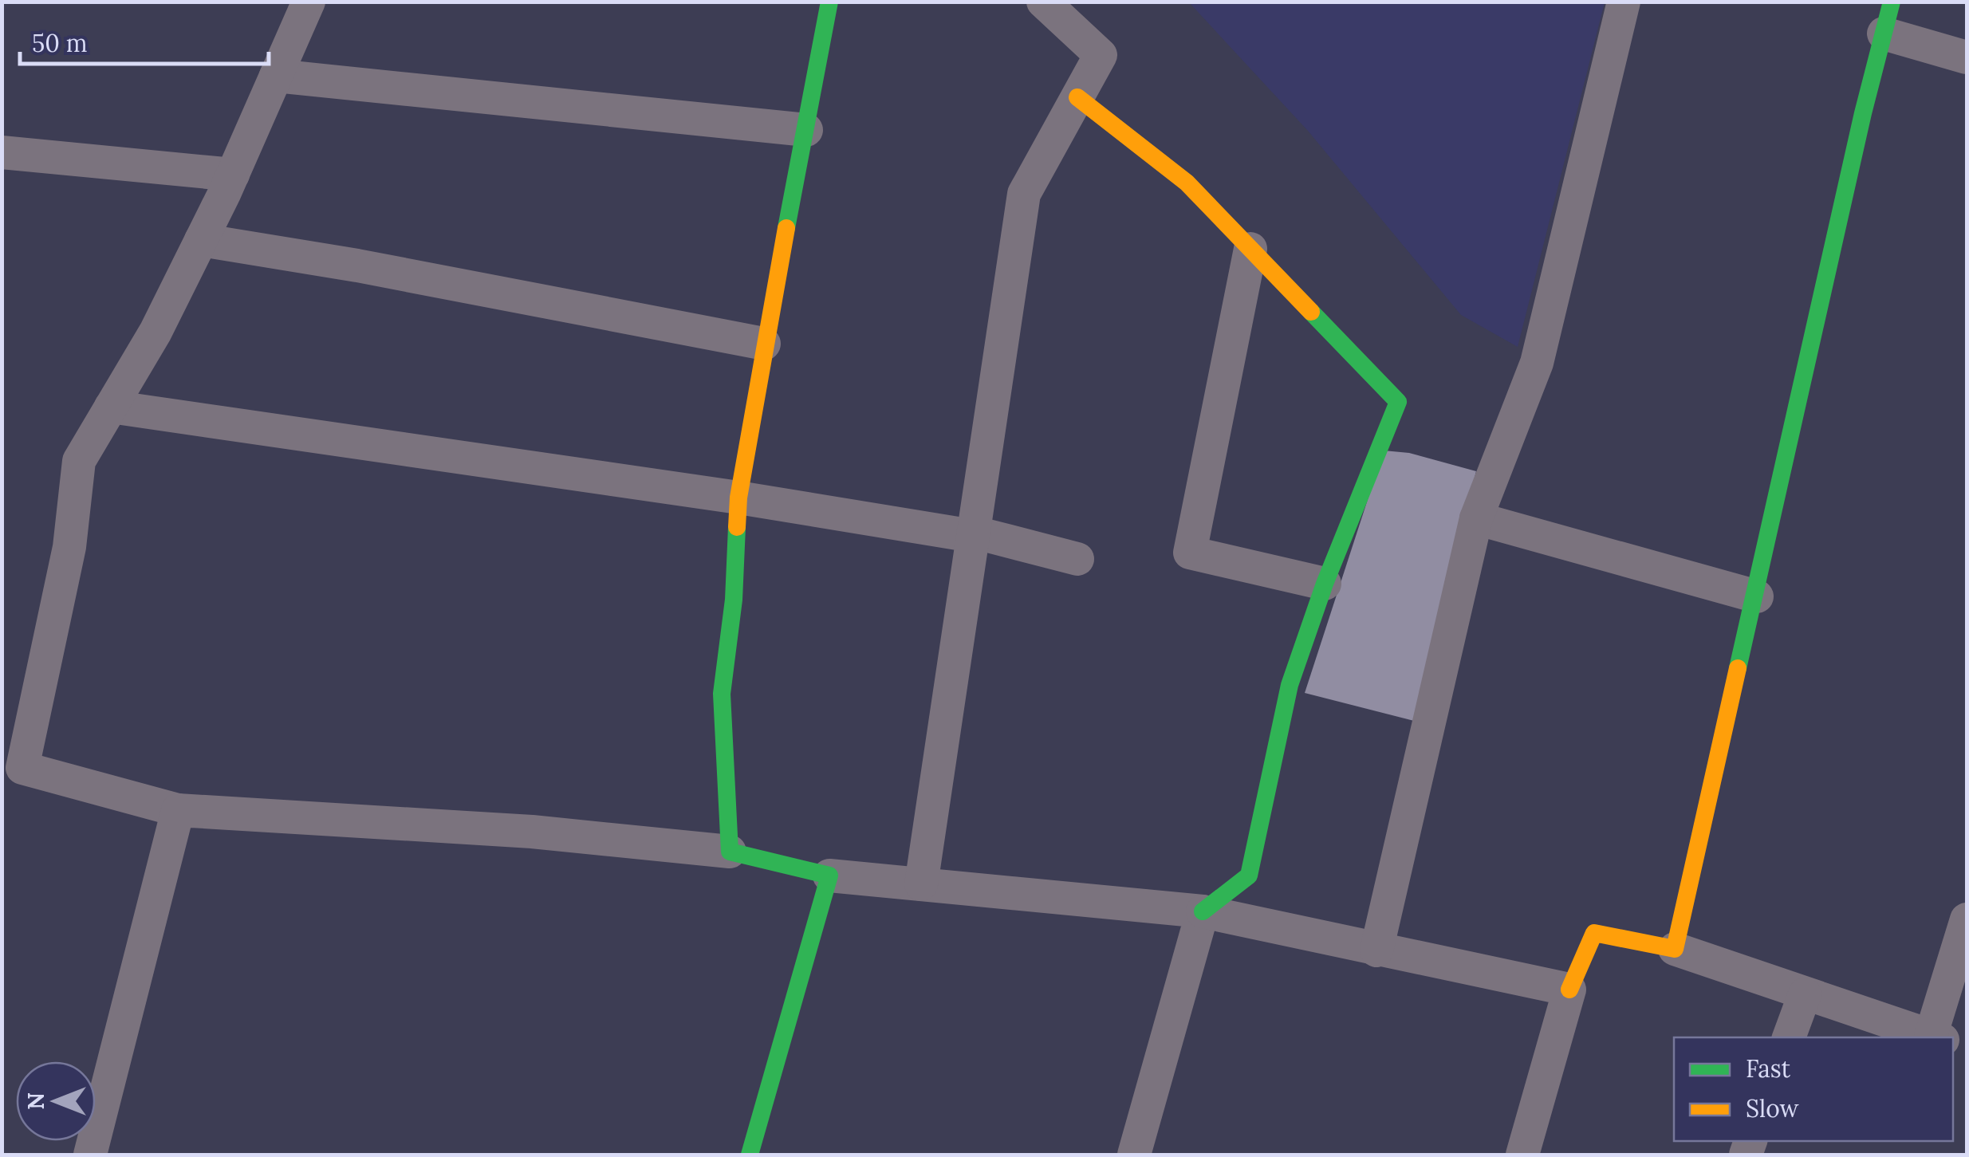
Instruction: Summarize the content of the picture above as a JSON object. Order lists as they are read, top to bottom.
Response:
{
  "legend": ["Fast", "Slow"],
  "scale_bar": "50 m",
  "north": "left"
}
